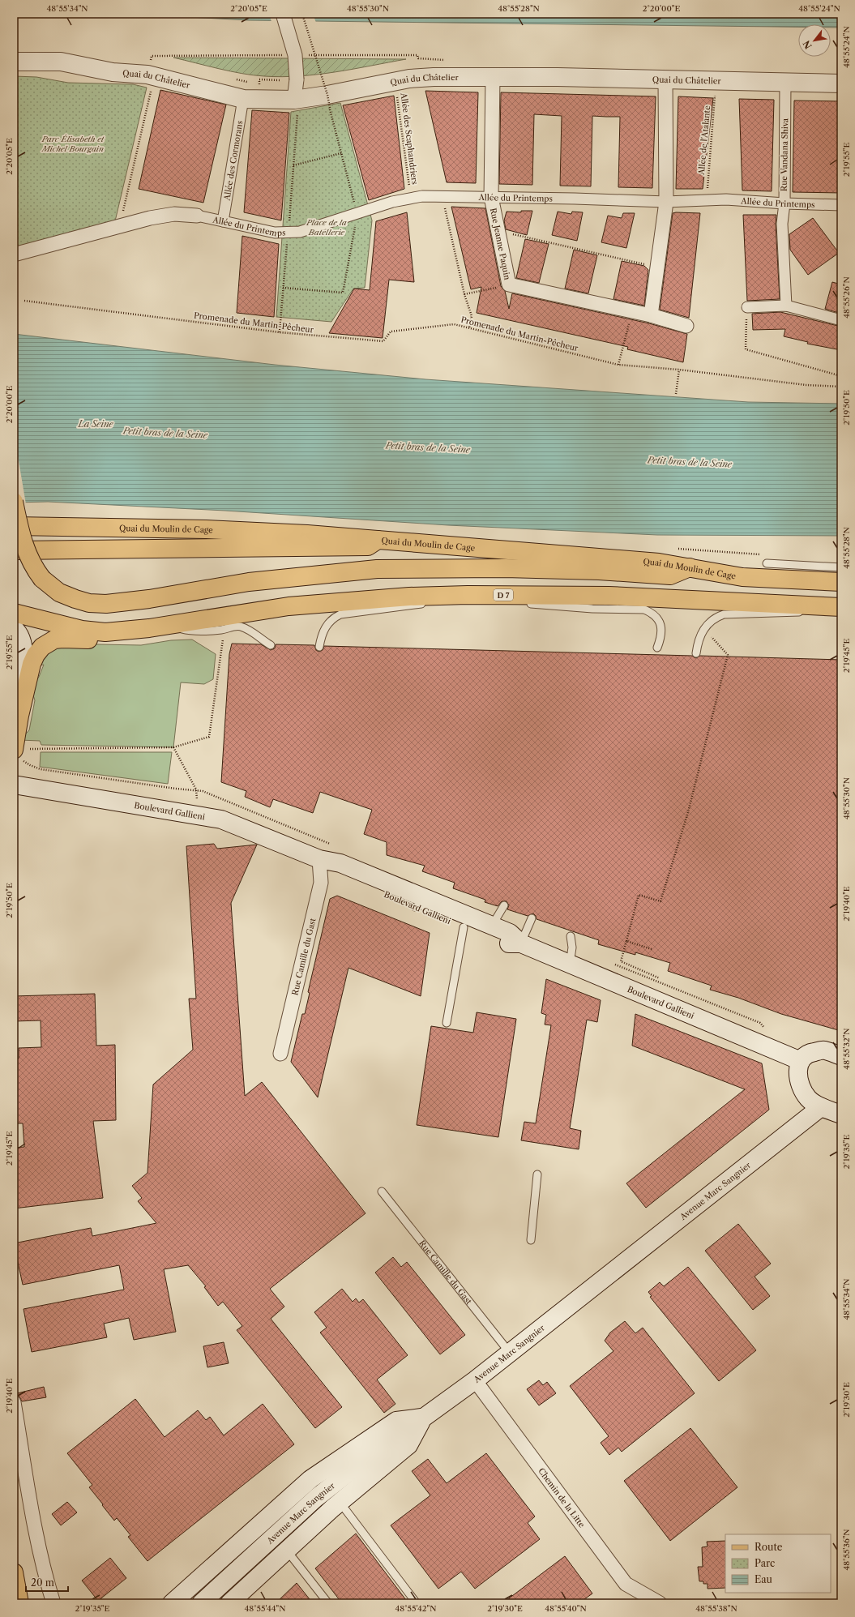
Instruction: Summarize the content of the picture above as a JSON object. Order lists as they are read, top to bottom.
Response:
{
  "streets": {
    "main road": [
      "Quai du Châtelier",
      "Quai du Moulin de Cage",
      "D 7",
      "Boulevard Gallieni",
      "Avenue Marc Sangnier"
    ],
    "street": [
      "Rue Vandana Shiva",
      "Allée des Cormorans",
      "Allée du Printemps",
      "Rue Jeanne Paquin",
      "Rue Camille du Gast",
      "Chemin de la Litte"
    ],
    "path": ["Allée des Scaphandriers", "Allée de l'Atalante", "Promenade du Martin-Pêcheur"]
  },
  "crossings": [
    ["Quai du Châtelier", "Allée des Scaphandriers"],
    ["Quai du Châtelier", "Allée de l'Atalante"],
    ["Quai du Châtelier", "Rue Vandana Shiva"],
    ["Quai du Châtelier", "Allée des Cormorans"],
    ["Quai du Châtelier", "Rue Jeanne Paquin"],
    ["Allée des Scaphandriers", "Allée du Printemps"],
    ["Allée de l'Atalante", "Allée du Printemps"],
    ["Rue Vandana Shiva", "Allée du Printemps"],
    ["Allée des Cormorans", "Allée du Printemps"],
    ["Allée du Printemps", "Rue Jeanne Paquin"],
    ["Boulevard Gallieni", "Rue Camille du Gast"],
    ["Rue Camille du Gast", "Avenue Marc Sangnier"],
    ["Avenue Marc Sangnier", "Chemin de la Litte"]
  ],
  "water": ["La Seine", "Petit bras de la Seine"],
  "parks": ["Parc Élisabeth et Michel Bourgain", "Place de la Batellerie"],
  "legend": ["Route", "Parc", "Eau"],
  "scale_bar": "20 m",
  "north": "bottom left",
  "coordinates": [
    "48°55'34\"N",
    "2°20'05\"E",
    "48°55'30\"N",
    "48°55'28\"N",
    "2°20'00\"E",
    "48°55'24\"N",
    "2°19'55\"E",
    "48°55'26\"N",
    "2°19'50\"E",
    "2°19'45\"E",
    "2°19'40\"E",
    "48°55'32\"N",
    "2°19'35\"E",
    "2°19'30\"E",
    "48°55'36\"N",
    "48°55'44\"N",
    "48°55'42\"N",
    "48°55'40\"N",
    "48°55'38\"N"
  ]
}
